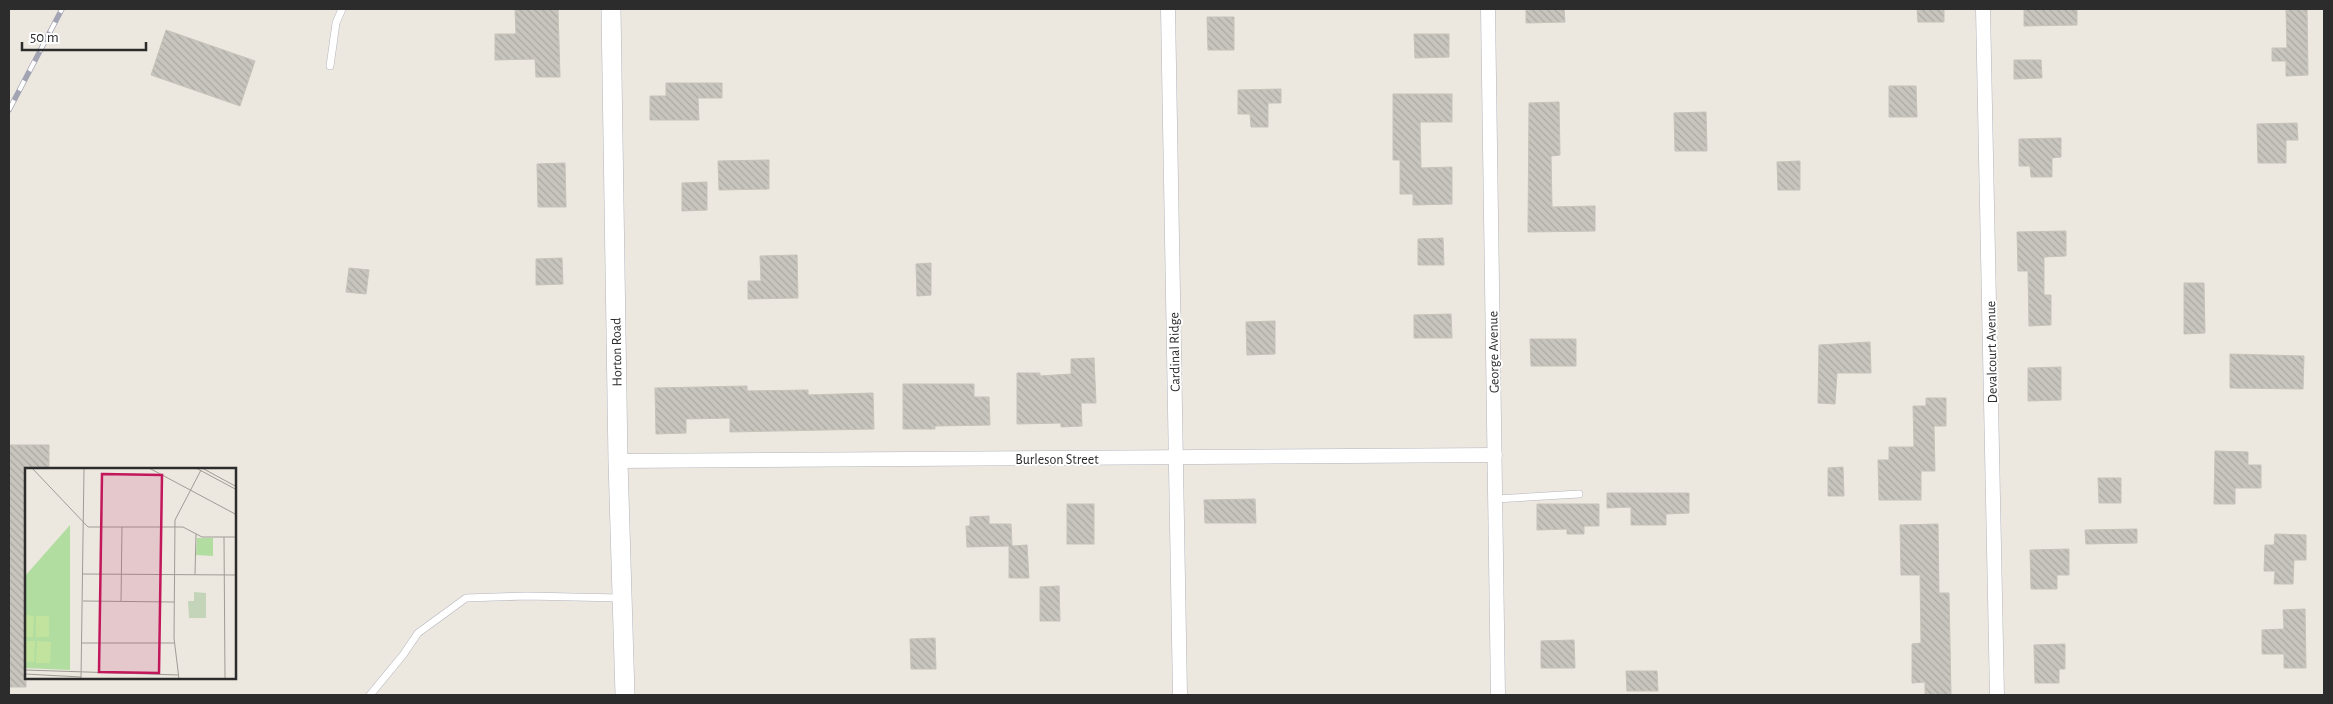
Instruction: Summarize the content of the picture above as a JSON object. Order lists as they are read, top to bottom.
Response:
{
  "streets": {
    "street": [
      "Horton Road",
      "Cardinal Ridge",
      "George Avenue",
      "Devalcourt Avenue",
      "Burleson Street"
    ]
  },
  "crossings": [
    ["Horton Road", "Burleson Street"],
    ["Cardinal Ridge", "Burleson Street"],
    ["George Avenue", "Burleson Street"]
  ],
  "scale_bar": "50 m"
}
